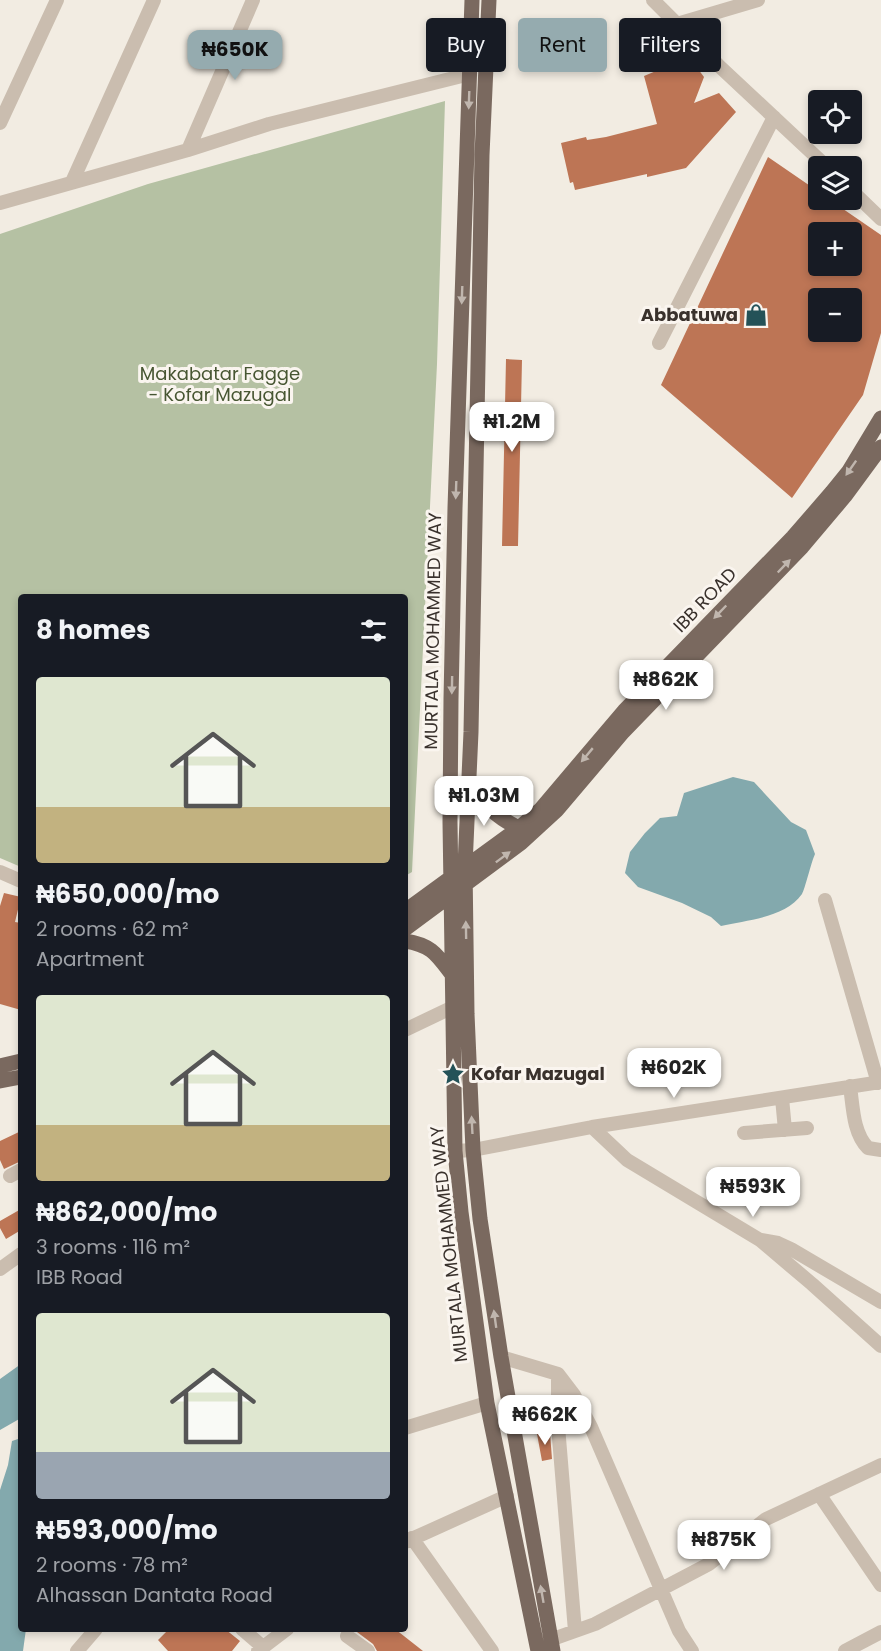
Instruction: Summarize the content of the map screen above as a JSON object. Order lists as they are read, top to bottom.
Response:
{
  "streets": {
    "main road": ["IBB ROAD", "MURTALA MOHAMMED WAY"]
  },
  "crossings": [
    ["IBB ROAD", "MURTALA MOHAMMED WAY"]
  ],
  "parks": ["Makabatar Fagge - Kofar Mazugal"],
  "places": {
    "shop": ["Abbatuwa"],
    "place": ["Kofar Mazugal"]
  },
  "page": {
    "chip": ["Buy", "Rent", "Filters"],
    "price": [
      "₦650K",
      "₦1.2M",
      "₦862K",
      "₦1.03M",
      "₦602K",
      "₦593K",
      "₦662K",
      "₦875K"
    ],
    "map_buttons": ["+", "−"],
    "heading": "8 homes",
    "list": [
      {
        "name": "₦650,000/mo",
        "note": "2 rooms · 62 m² · Apartment"
      },
      {
        "name": "₦862,000/mo",
        "note": "3 rooms · 116 m² · IBB Road"
      },
      {
        "name": "₦593,000/mo",
        "note": "2 rooms · 78 m² · Alhassan Dantata Road"
      }
    ]
  }
}
